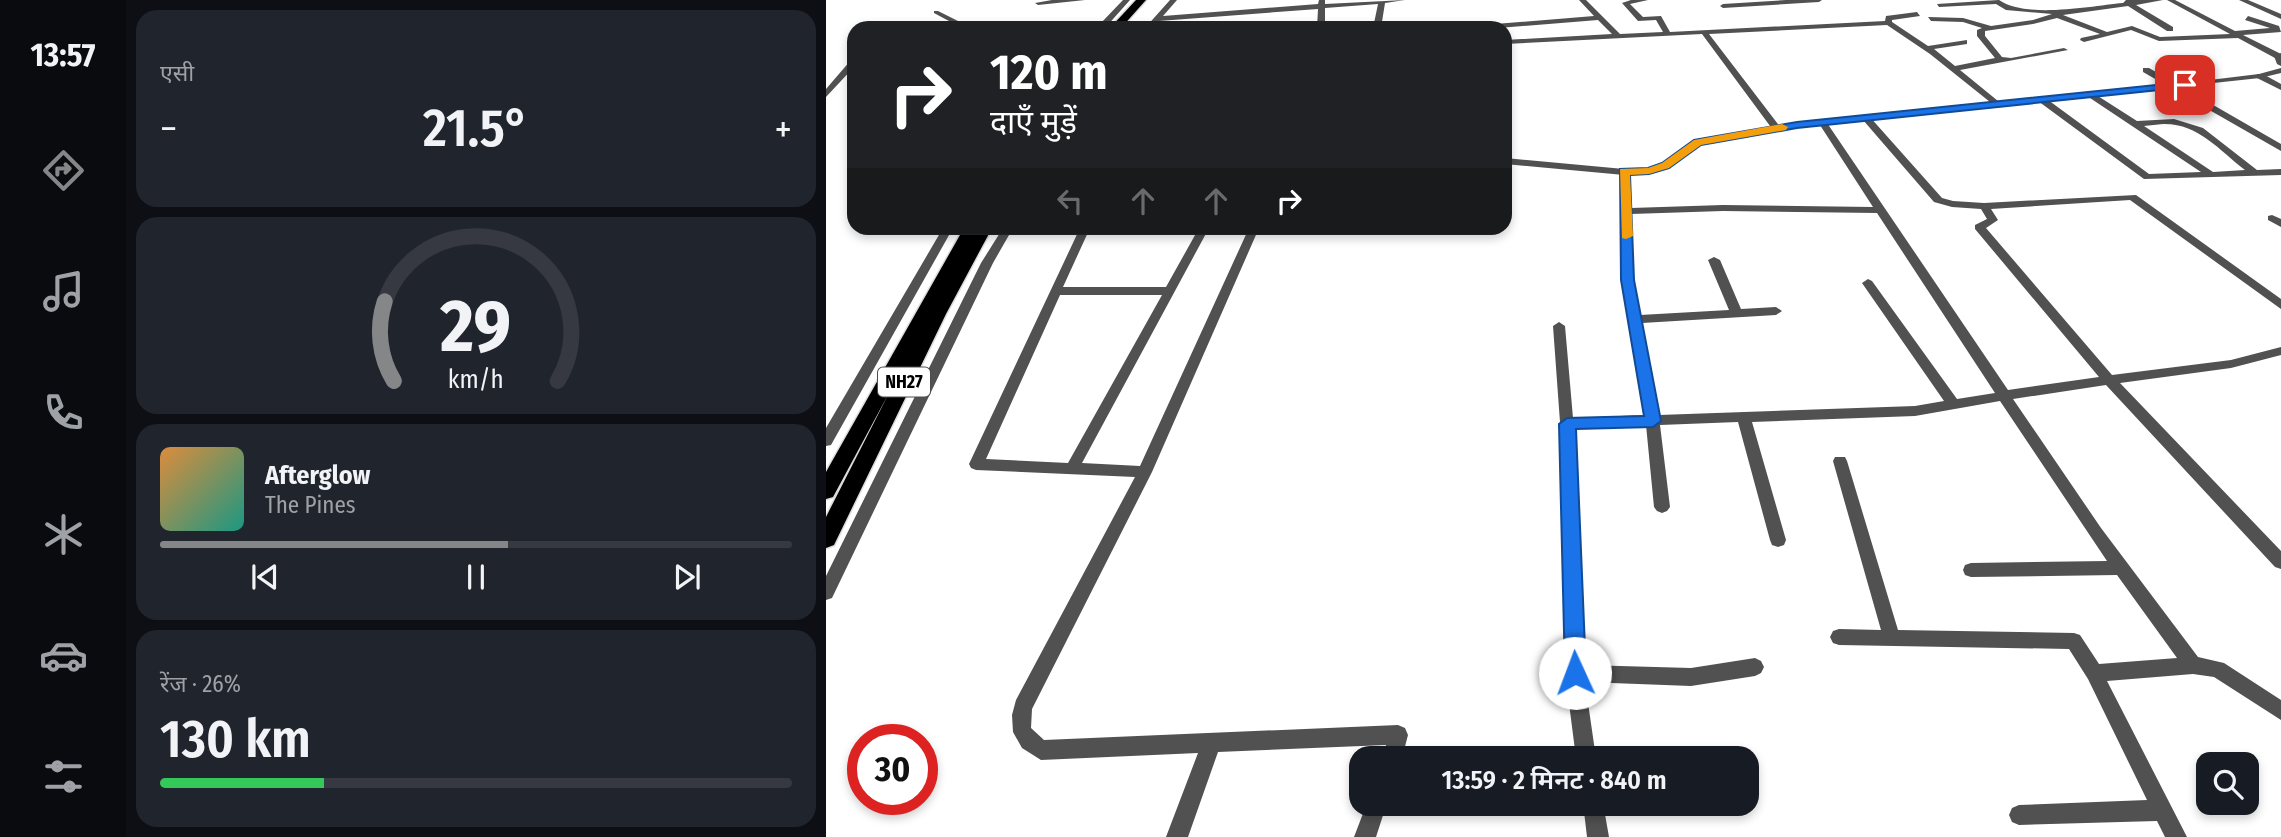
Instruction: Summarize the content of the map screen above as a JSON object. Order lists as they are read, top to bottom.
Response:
{
  "streets": {
    "highway": ["NH27"]
  },
  "page": {
    "tabs": "13:57",
    "tile": [
      "एसी",
      ["रेंज · 26%", "130 km"]
    ],
    "turn": ["120 m", "दाएँ मुड़ें"],
    "heat": ["−", "21.5°", "+"],
    "song": ["Afterglow", "The Pines"],
    "limit": "30",
    "trip": "13:59 · 2 मिनट · 840 m",
    "gauge": ["29", "km/h"]
  }
}
